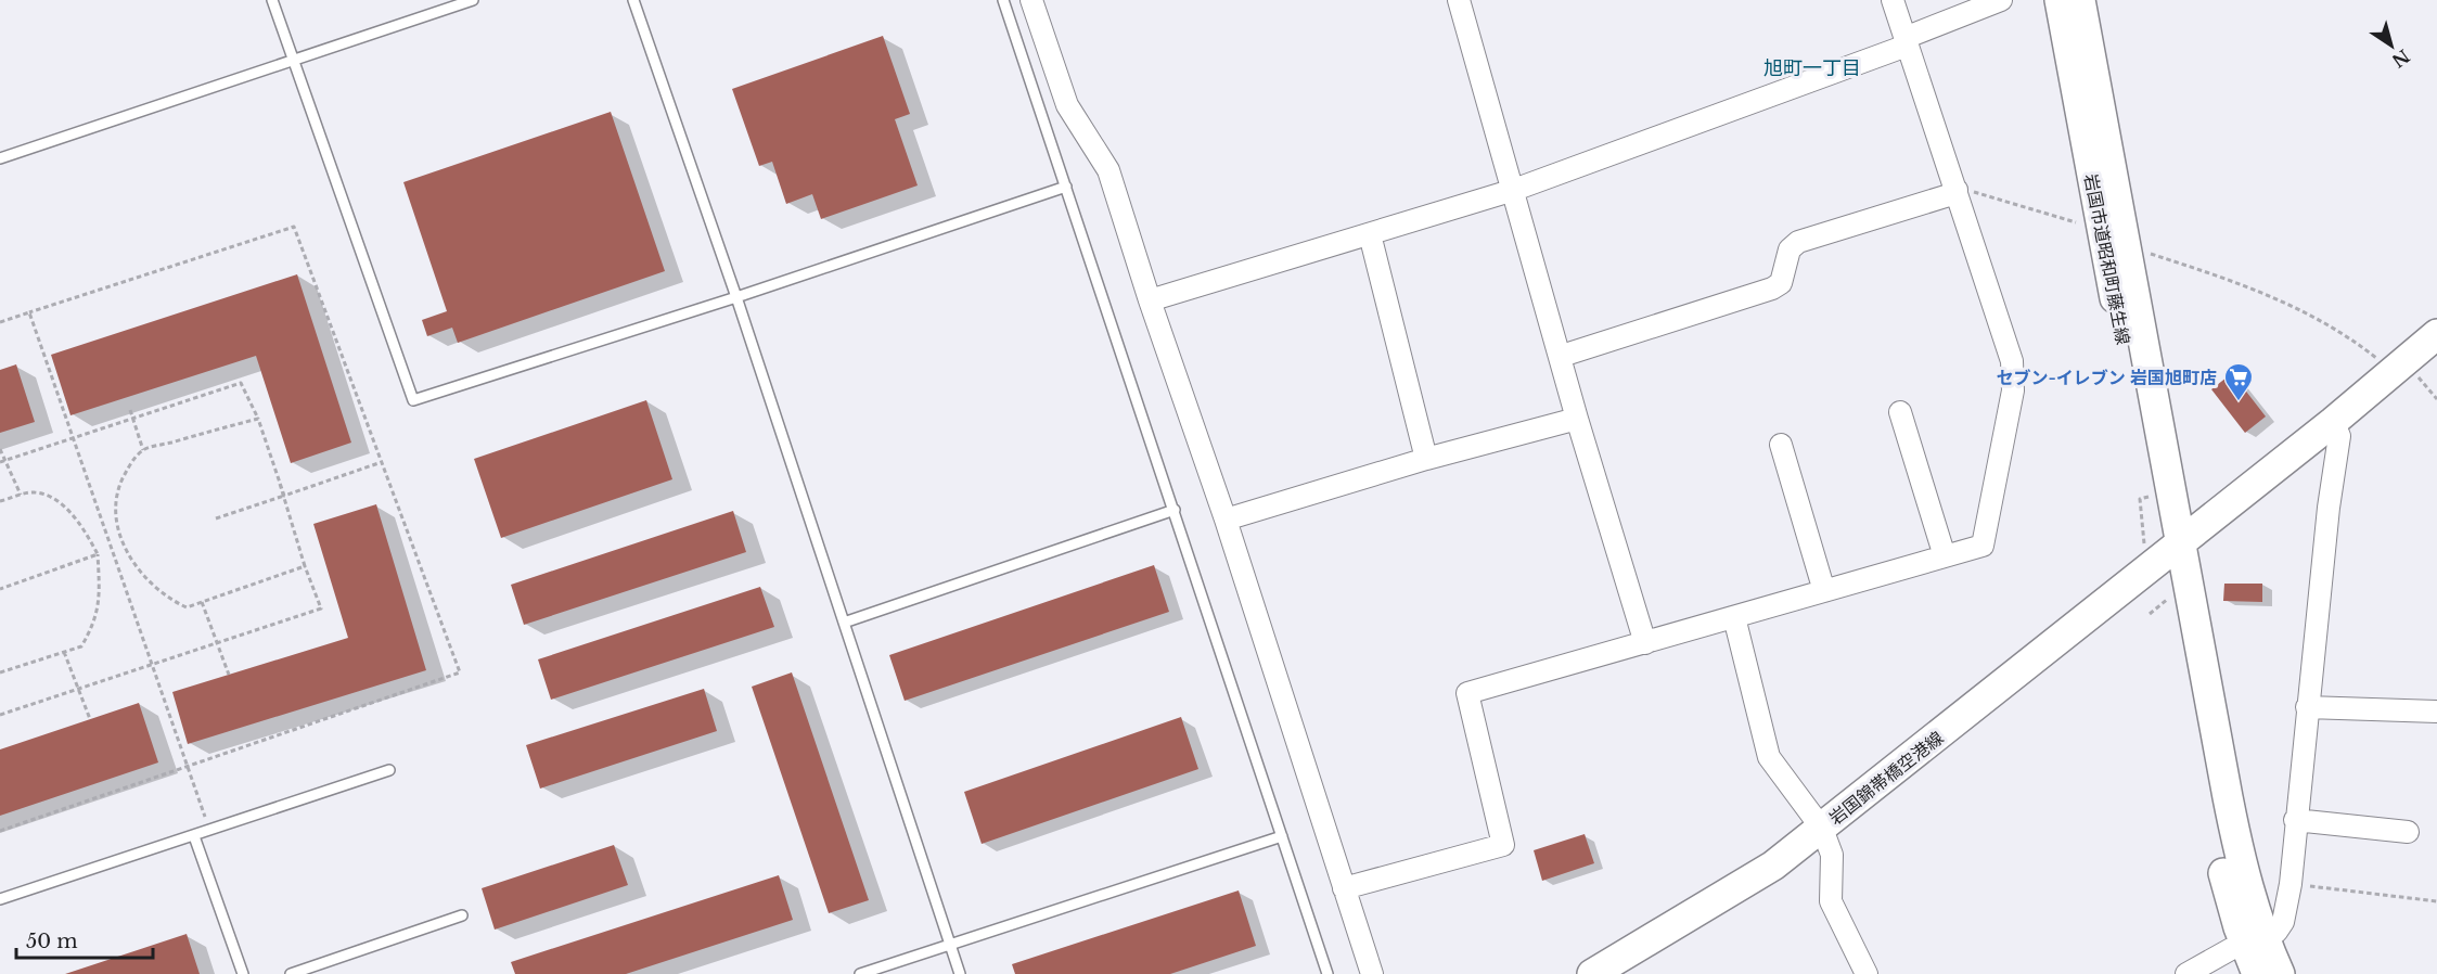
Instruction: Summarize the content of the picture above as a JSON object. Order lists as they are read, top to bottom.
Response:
{
  "streets": {
    "street": ["岩国市道昭和町藤生線", "岩国錦帯橋空港線"]
  },
  "crossings": [
    ["岩国市道昭和町藤生線", "岩国錦帯橋空港線"]
  ],
  "districts": ["旭町一丁目"],
  "places": {
    "supermarket": ["セブン-イレブン 岩国旭町店"]
  },
  "scale_bar": "50 m",
  "north": "bottom right"
}
